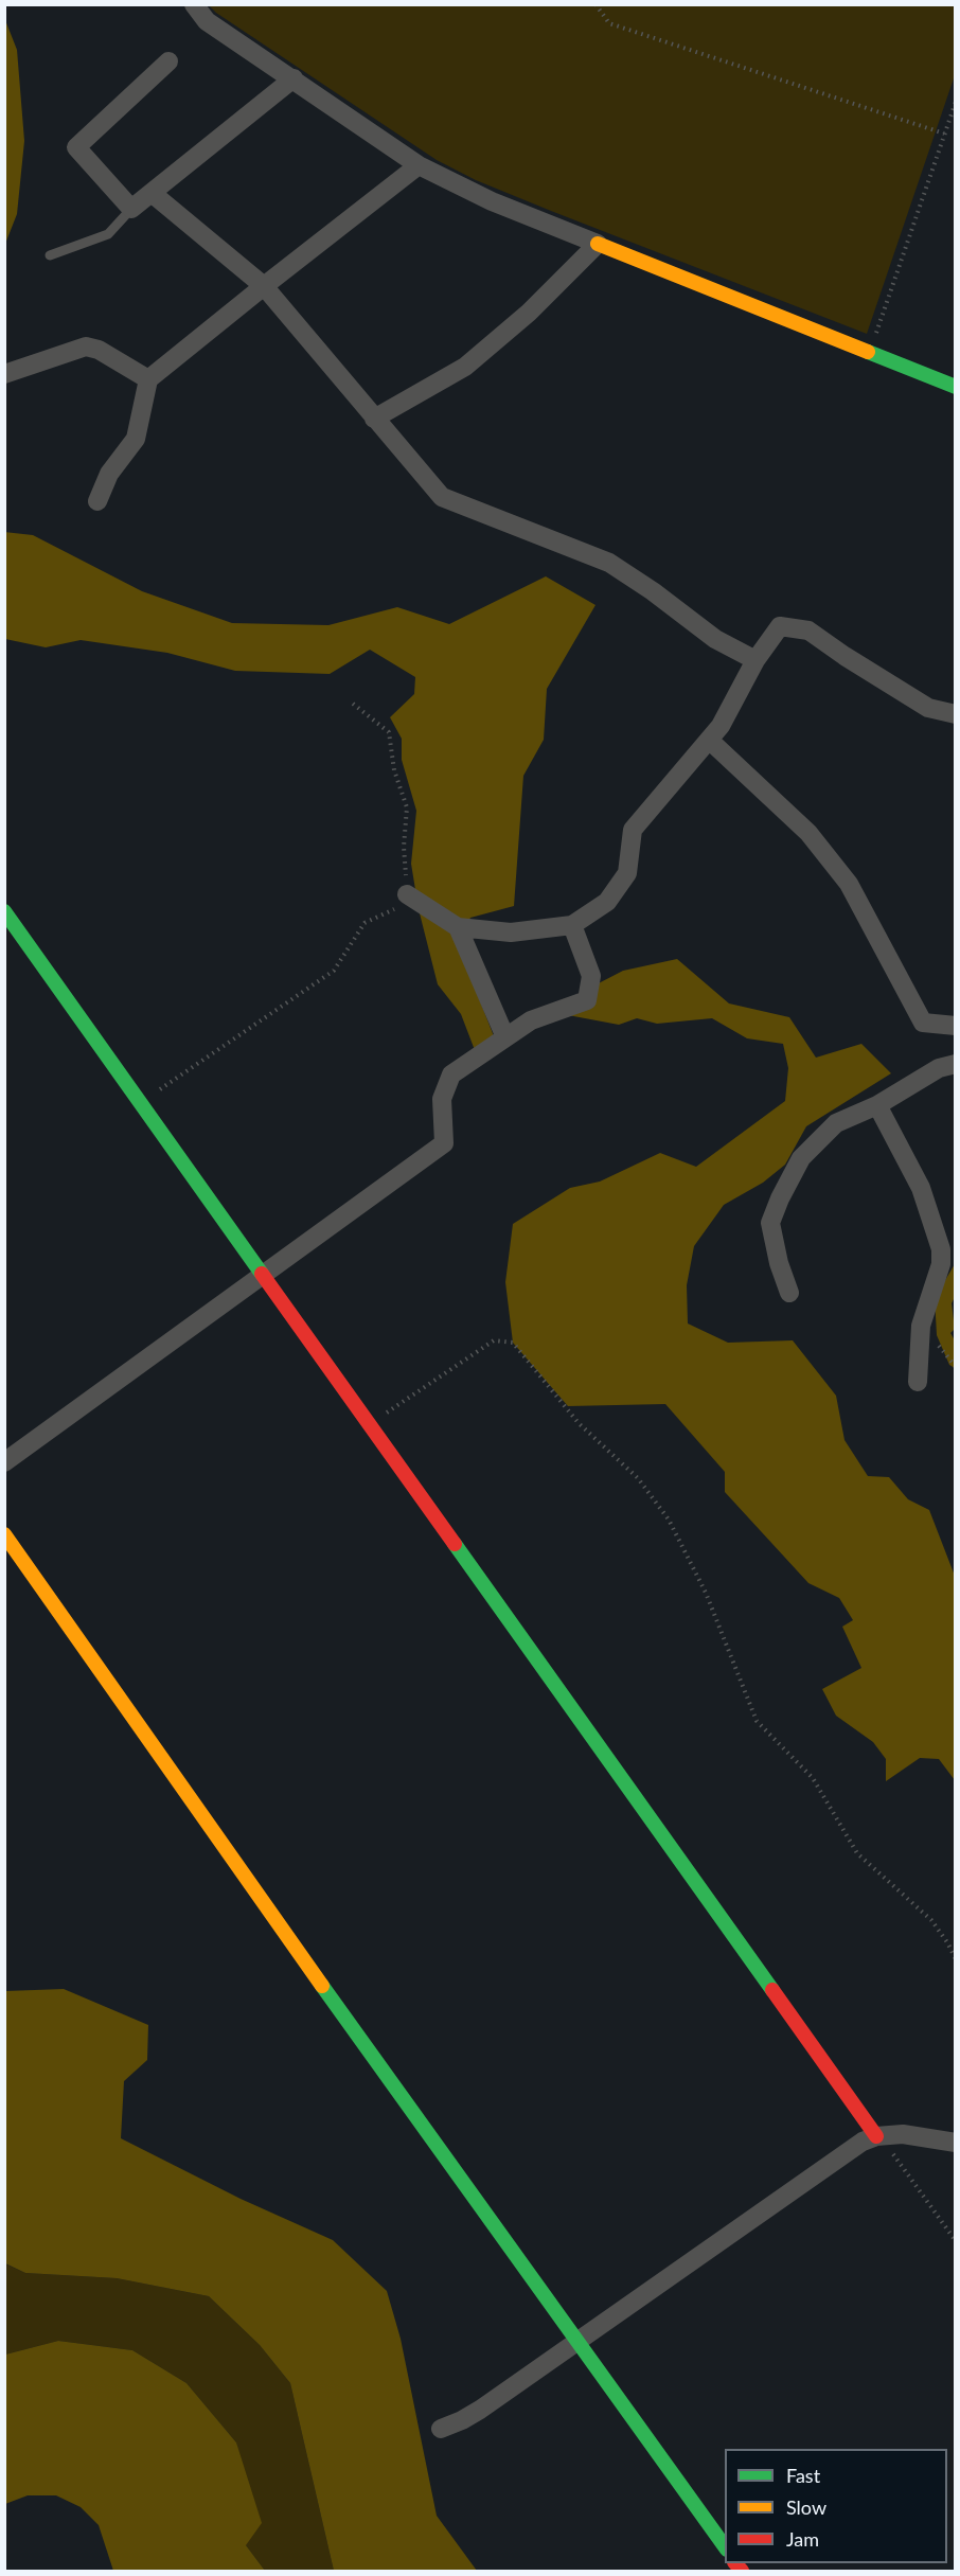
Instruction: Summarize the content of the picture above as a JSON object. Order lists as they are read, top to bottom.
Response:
{
  "legend": ["Fast", "Slow", "Jam"]
}
